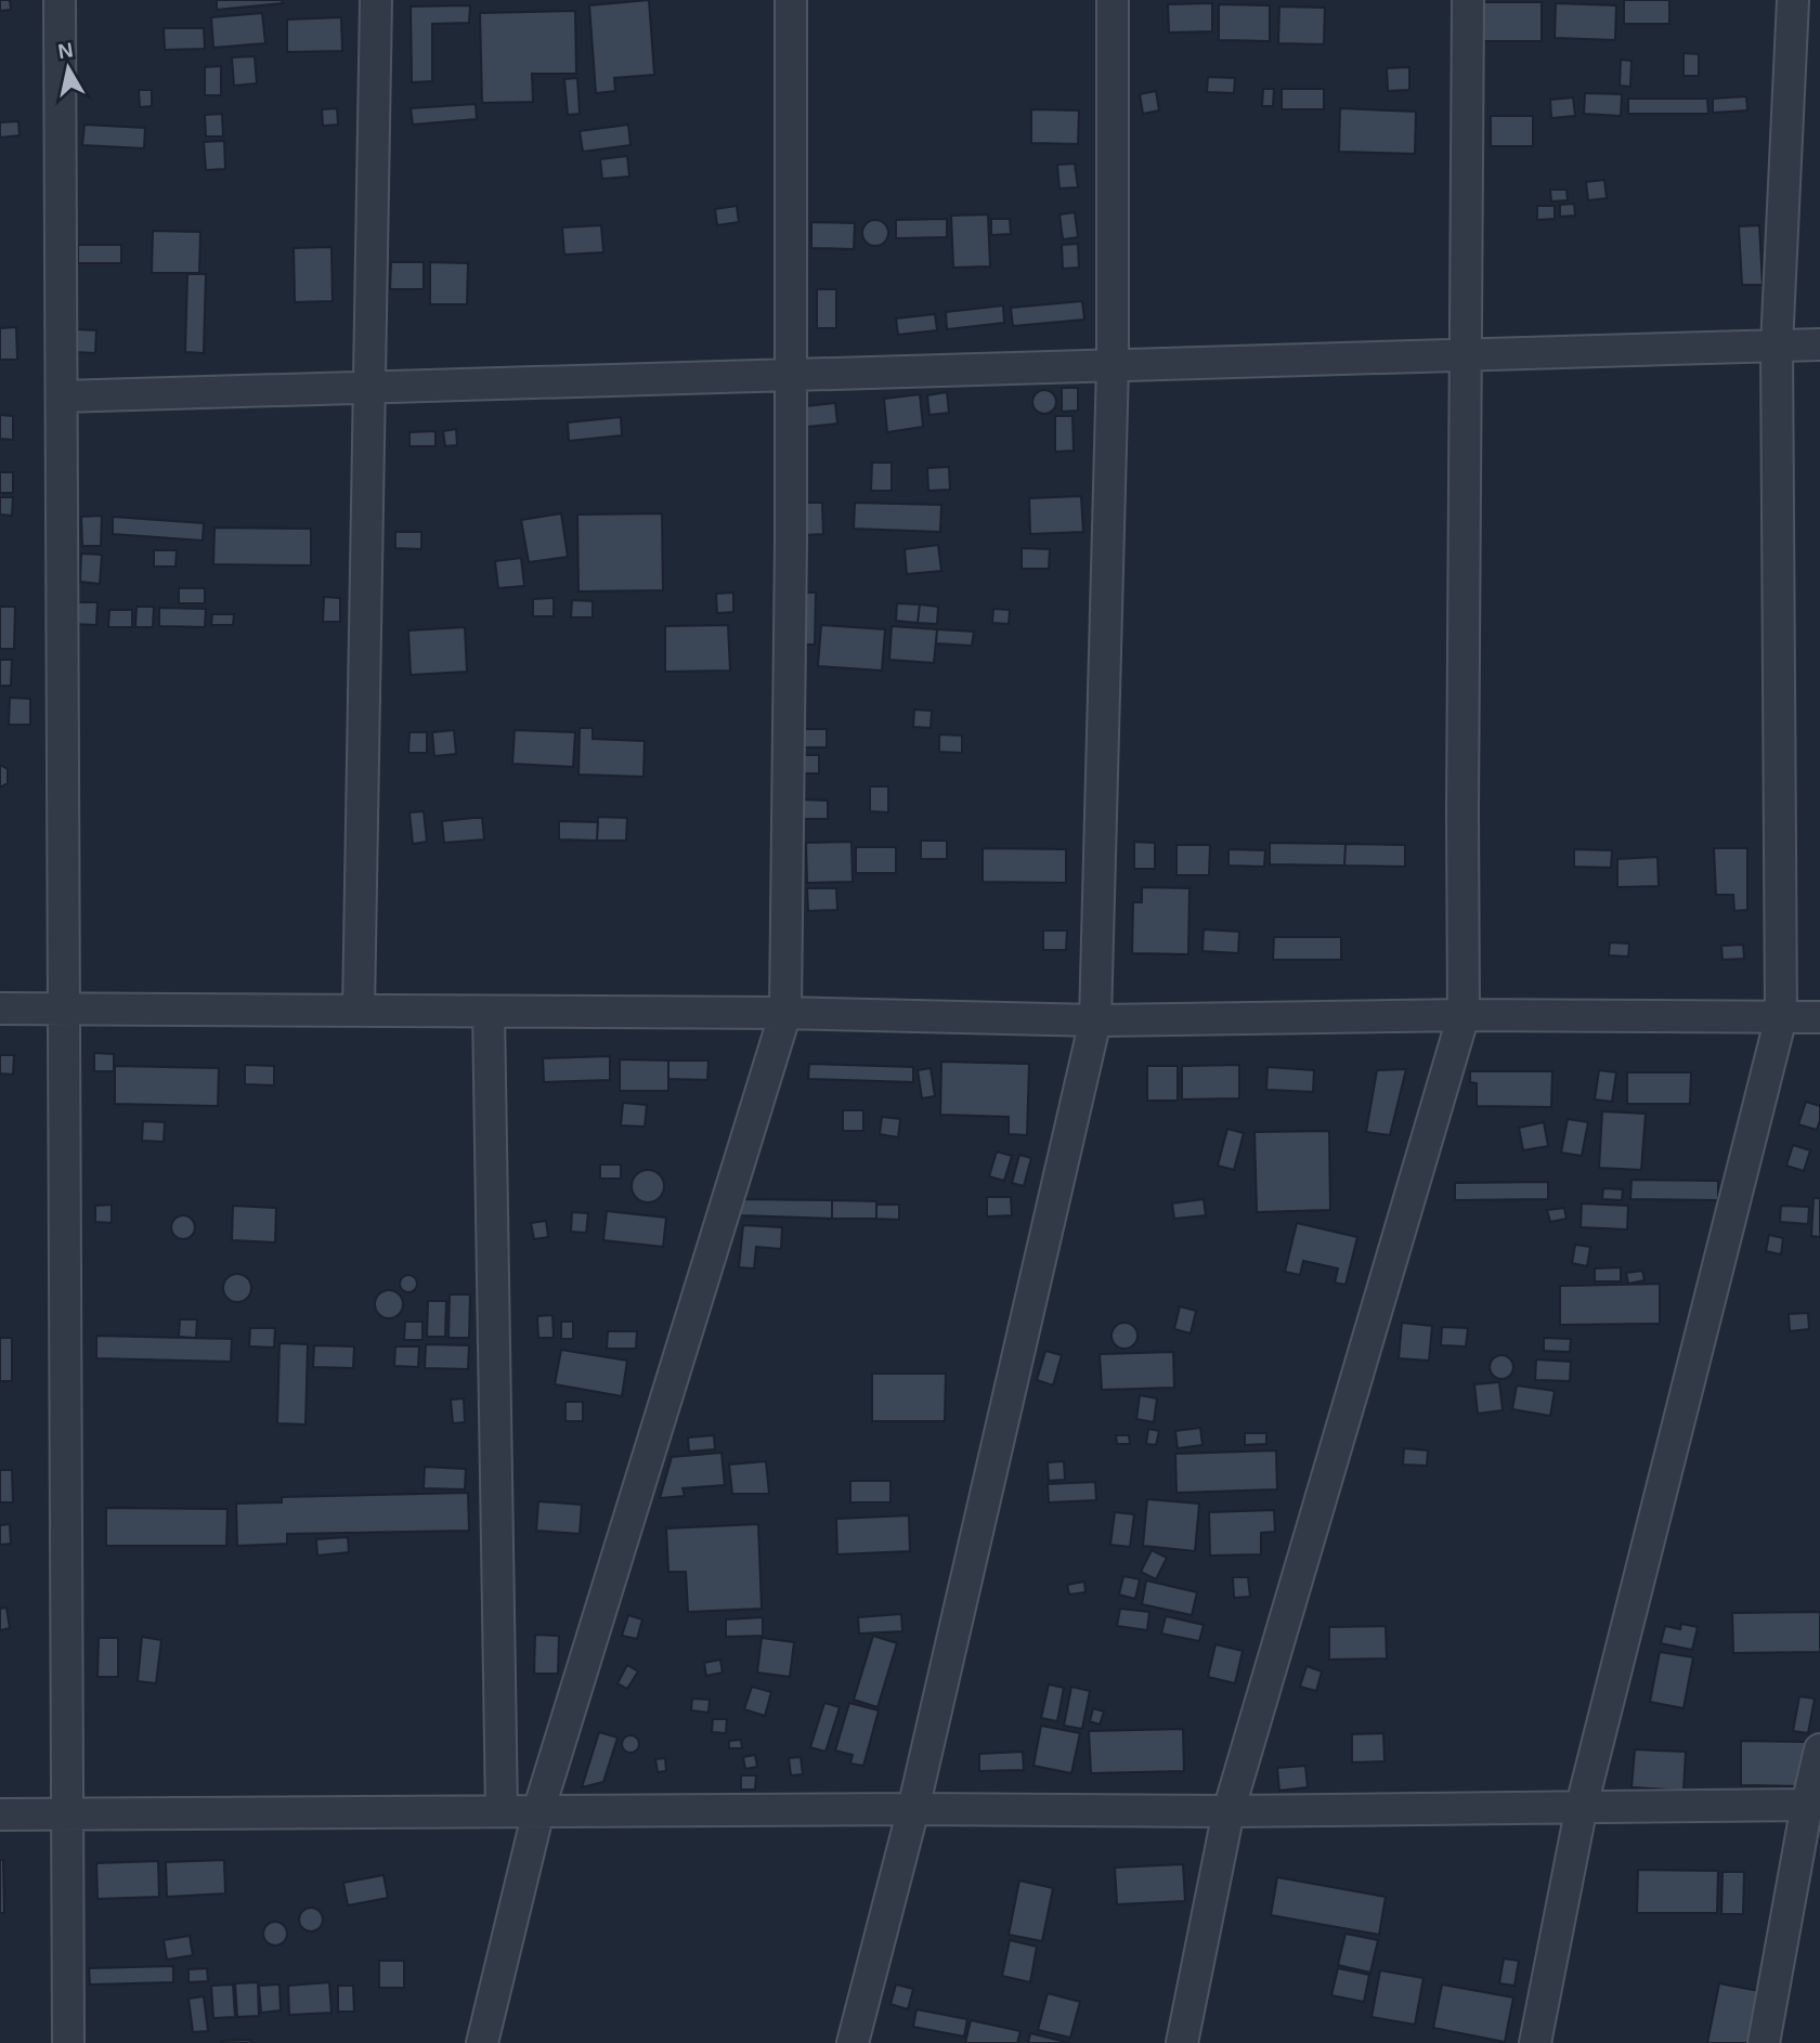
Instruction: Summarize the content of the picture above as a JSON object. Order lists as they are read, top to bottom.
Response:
{
  "north": "top"
}
